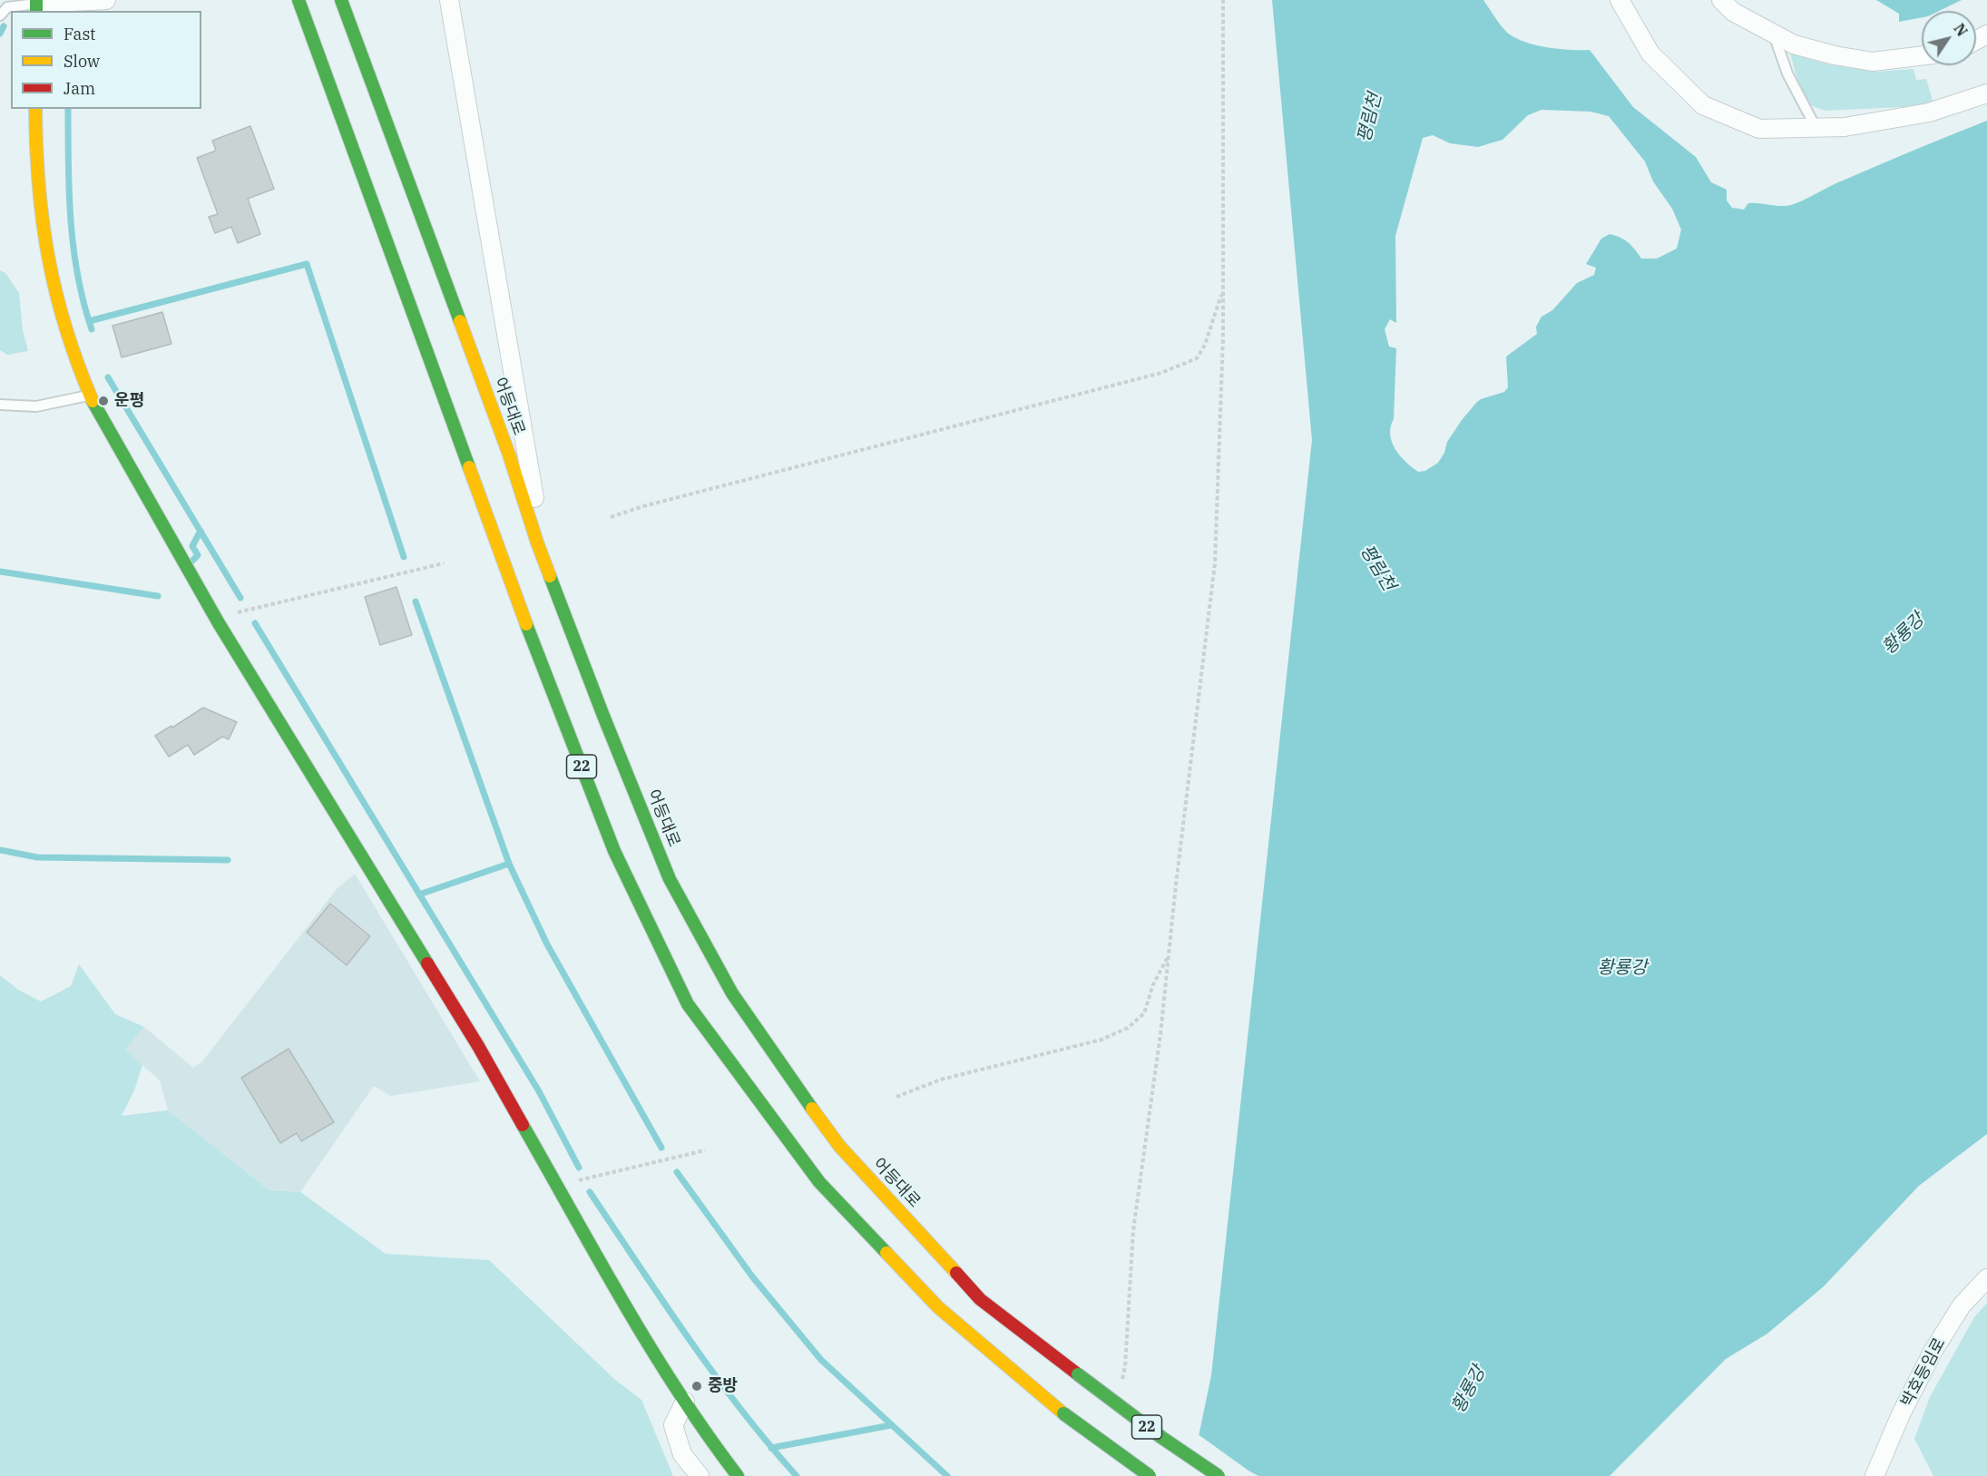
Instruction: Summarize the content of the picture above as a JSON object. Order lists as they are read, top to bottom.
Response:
{
  "streets": {
    "main road": ["어등대로", "22"],
    "street": ["박호등임로"]
  },
  "water": ["평림천", "황룡강"],
  "places": ["운평", "중방"],
  "legend": ["Fast", "Slow", "Jam"],
  "north": "top right"
}
